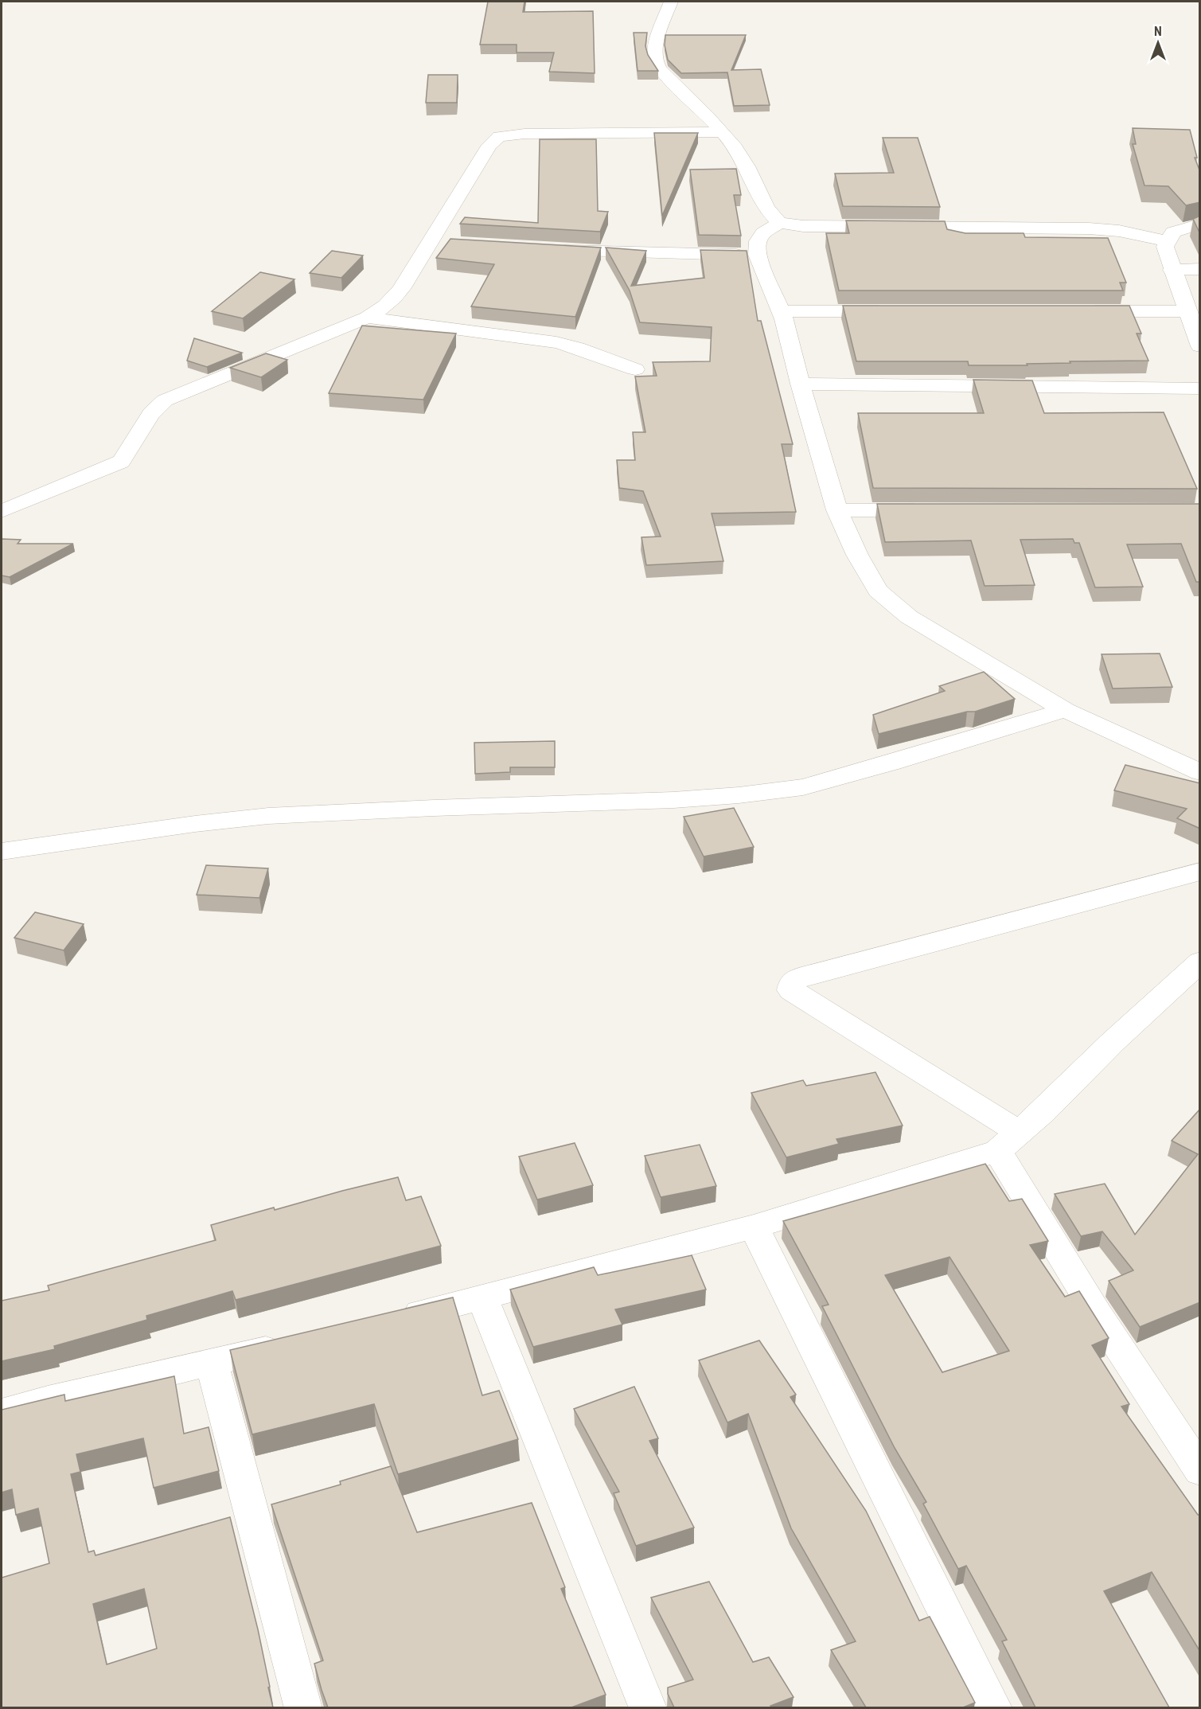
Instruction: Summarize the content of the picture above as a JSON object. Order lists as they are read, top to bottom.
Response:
{
  "north": "top"
}
